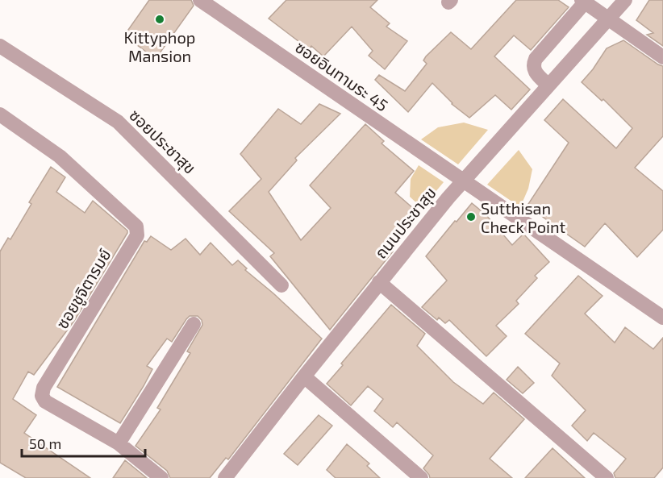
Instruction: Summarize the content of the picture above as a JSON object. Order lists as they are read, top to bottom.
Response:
{
  "streets": {
    "street": [
      "ซอยอินทามระ 45",
      "ซอยประชาสุข",
      "ถนนประชาสุข",
      "ซอยชูจิตารมย์"
    ]
  },
  "crossings": [
    ["ซอยอินทามระ 45", "ถนนประชาสุข"]
  ],
  "places": ["Kittyphop Mansion", "Sutthisan Check Point"],
  "scale_bar": "50 m"
}
